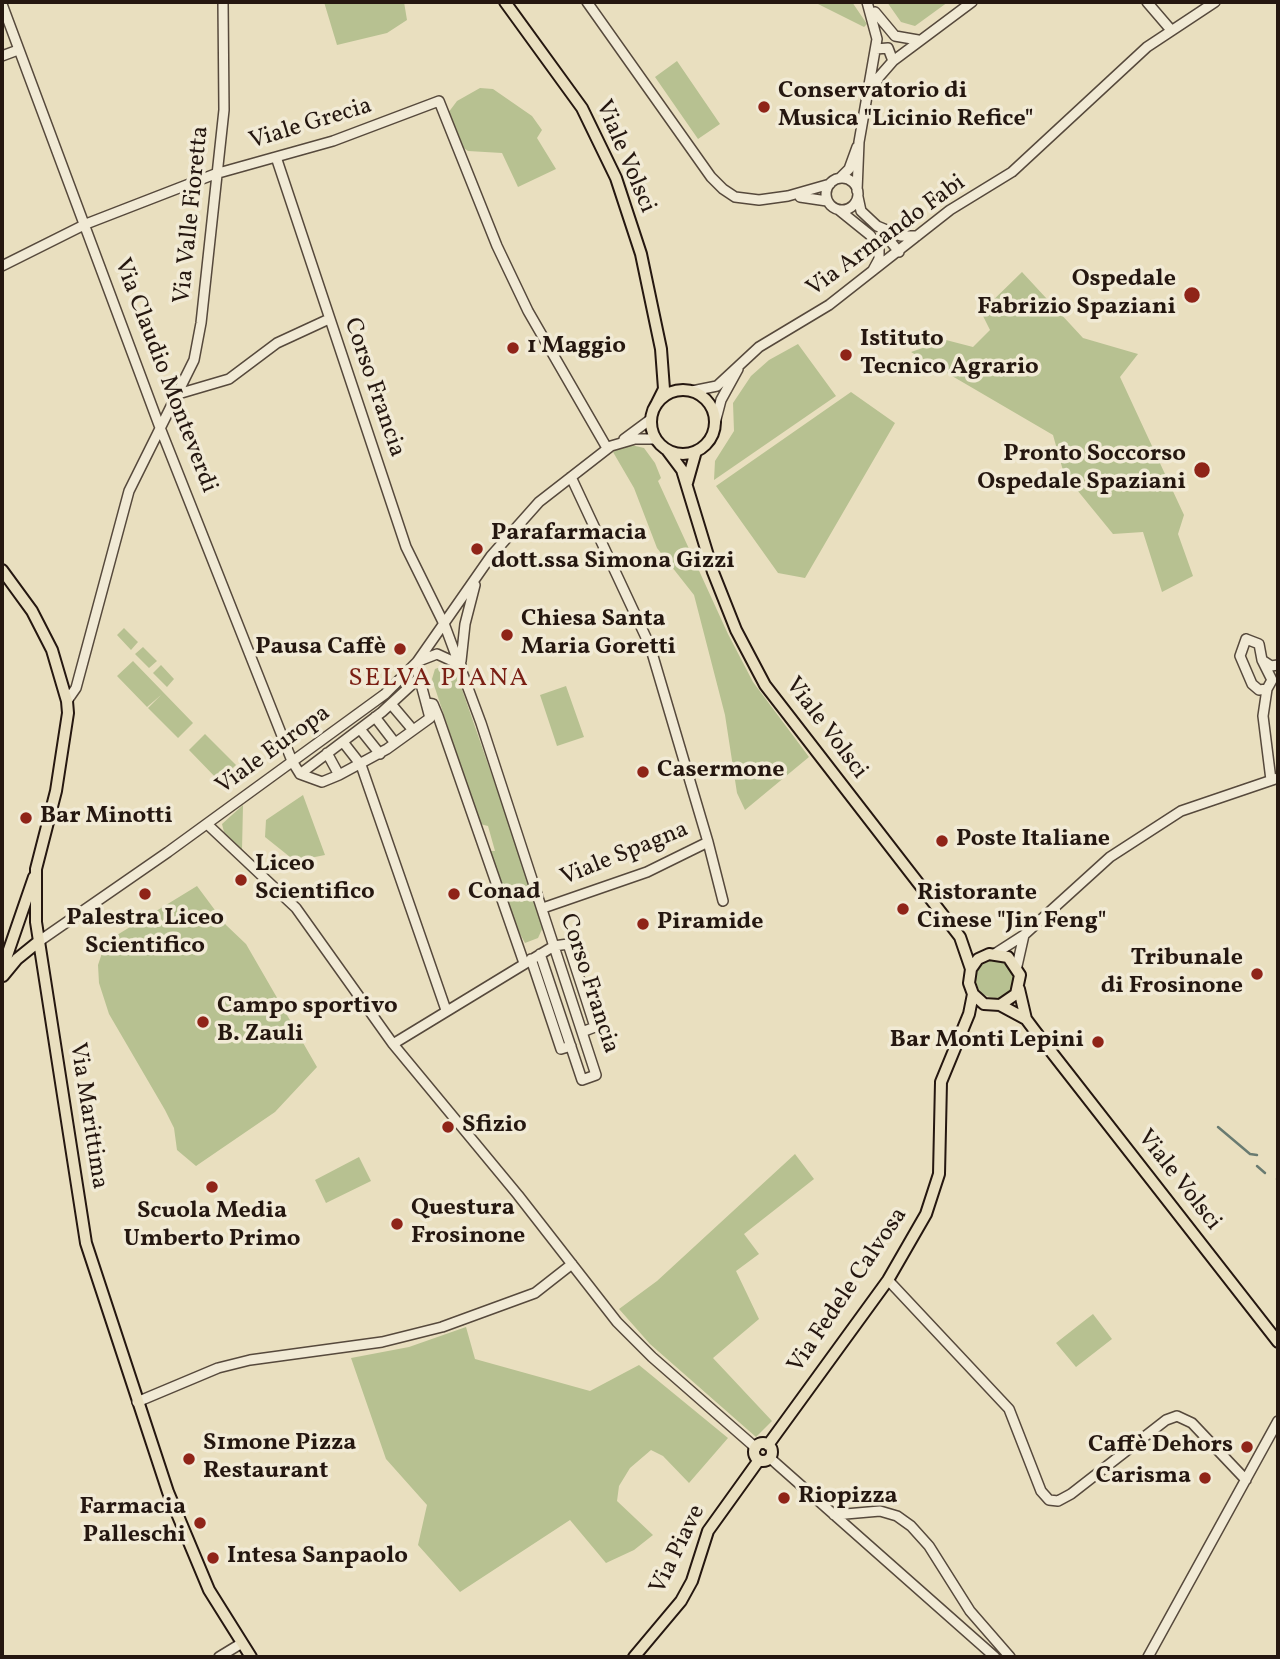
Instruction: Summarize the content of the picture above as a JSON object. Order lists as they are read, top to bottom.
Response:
{
  "streets": {
    "main road": [
      "Viale Volsci",
      "Via Marittima",
      "Via Fedele Calvosa",
      "Via Piave"
    ],
    "street": [
      "Viale Grecia",
      "Via Valle Fioretta",
      "Via Armando Fabi",
      "Via Claudio Monteverdi",
      "Corso Francia",
      "Viale Europa",
      "Viale Spagna"
    ]
  },
  "crossings": [
    ["Viale Grecia", "Via Valle Fioretta"],
    ["Viale Grecia", "Via Claudio Monteverdi"],
    ["Viale Grecia", "Corso Francia"],
    ["Viale Grecia", "Viale Europa"],
    ["Viale Volsci", "Via Armando Fabi"],
    ["Viale Volsci", "Via Fedele Calvosa"],
    ["Via Valle Fioretta", "Via Claudio Monteverdi"],
    ["Via Valle Fioretta", "Via Marittima"],
    ["Via Claudio Monteverdi", "Viale Europa"],
    ["Corso Francia", "Viale Europa"],
    ["Corso Francia", "Viale Spagna"],
    ["Viale Europa", "Viale Spagna"],
    ["Viale Europa", "Via Marittima"]
  ],
  "districts": ["SELVA PIANA"],
  "places": [
    "Conservatorio di Musica \"Licinio Refice\"",
    "Ospedale Fabrizio Spaziani",
    "1 Maggio",
    "Istituto Tecnico Agrario",
    "Pronto Soccorso Ospedale Spaziani",
    "Parafarmacia dott.ssa Simona Gizzi",
    "Chiesa Santa Maria Goretti",
    "Pausa Caffè",
    "Casermone",
    "Bar Minotti",
    "Poste Italiane",
    "Liceo Scientifico",
    "Palestra Liceo Scientifico",
    "Conad",
    "Ristorante Cinese \"Jin Feng\"",
    "Piramide",
    "Tribunale di Frosinone",
    "Campo sportivo B. Zauli",
    "Bar Monti Lepini",
    "Sfizio",
    "Scuola Media Umberto Primo",
    "Questura Frosinone",
    "Caffè Dehors",
    "S1mone Pizza Restaurant",
    "Carisma",
    "Riopizza",
    "Farmacia Palleschi",
    "Intesa Sanpaolo"
  ]
}
